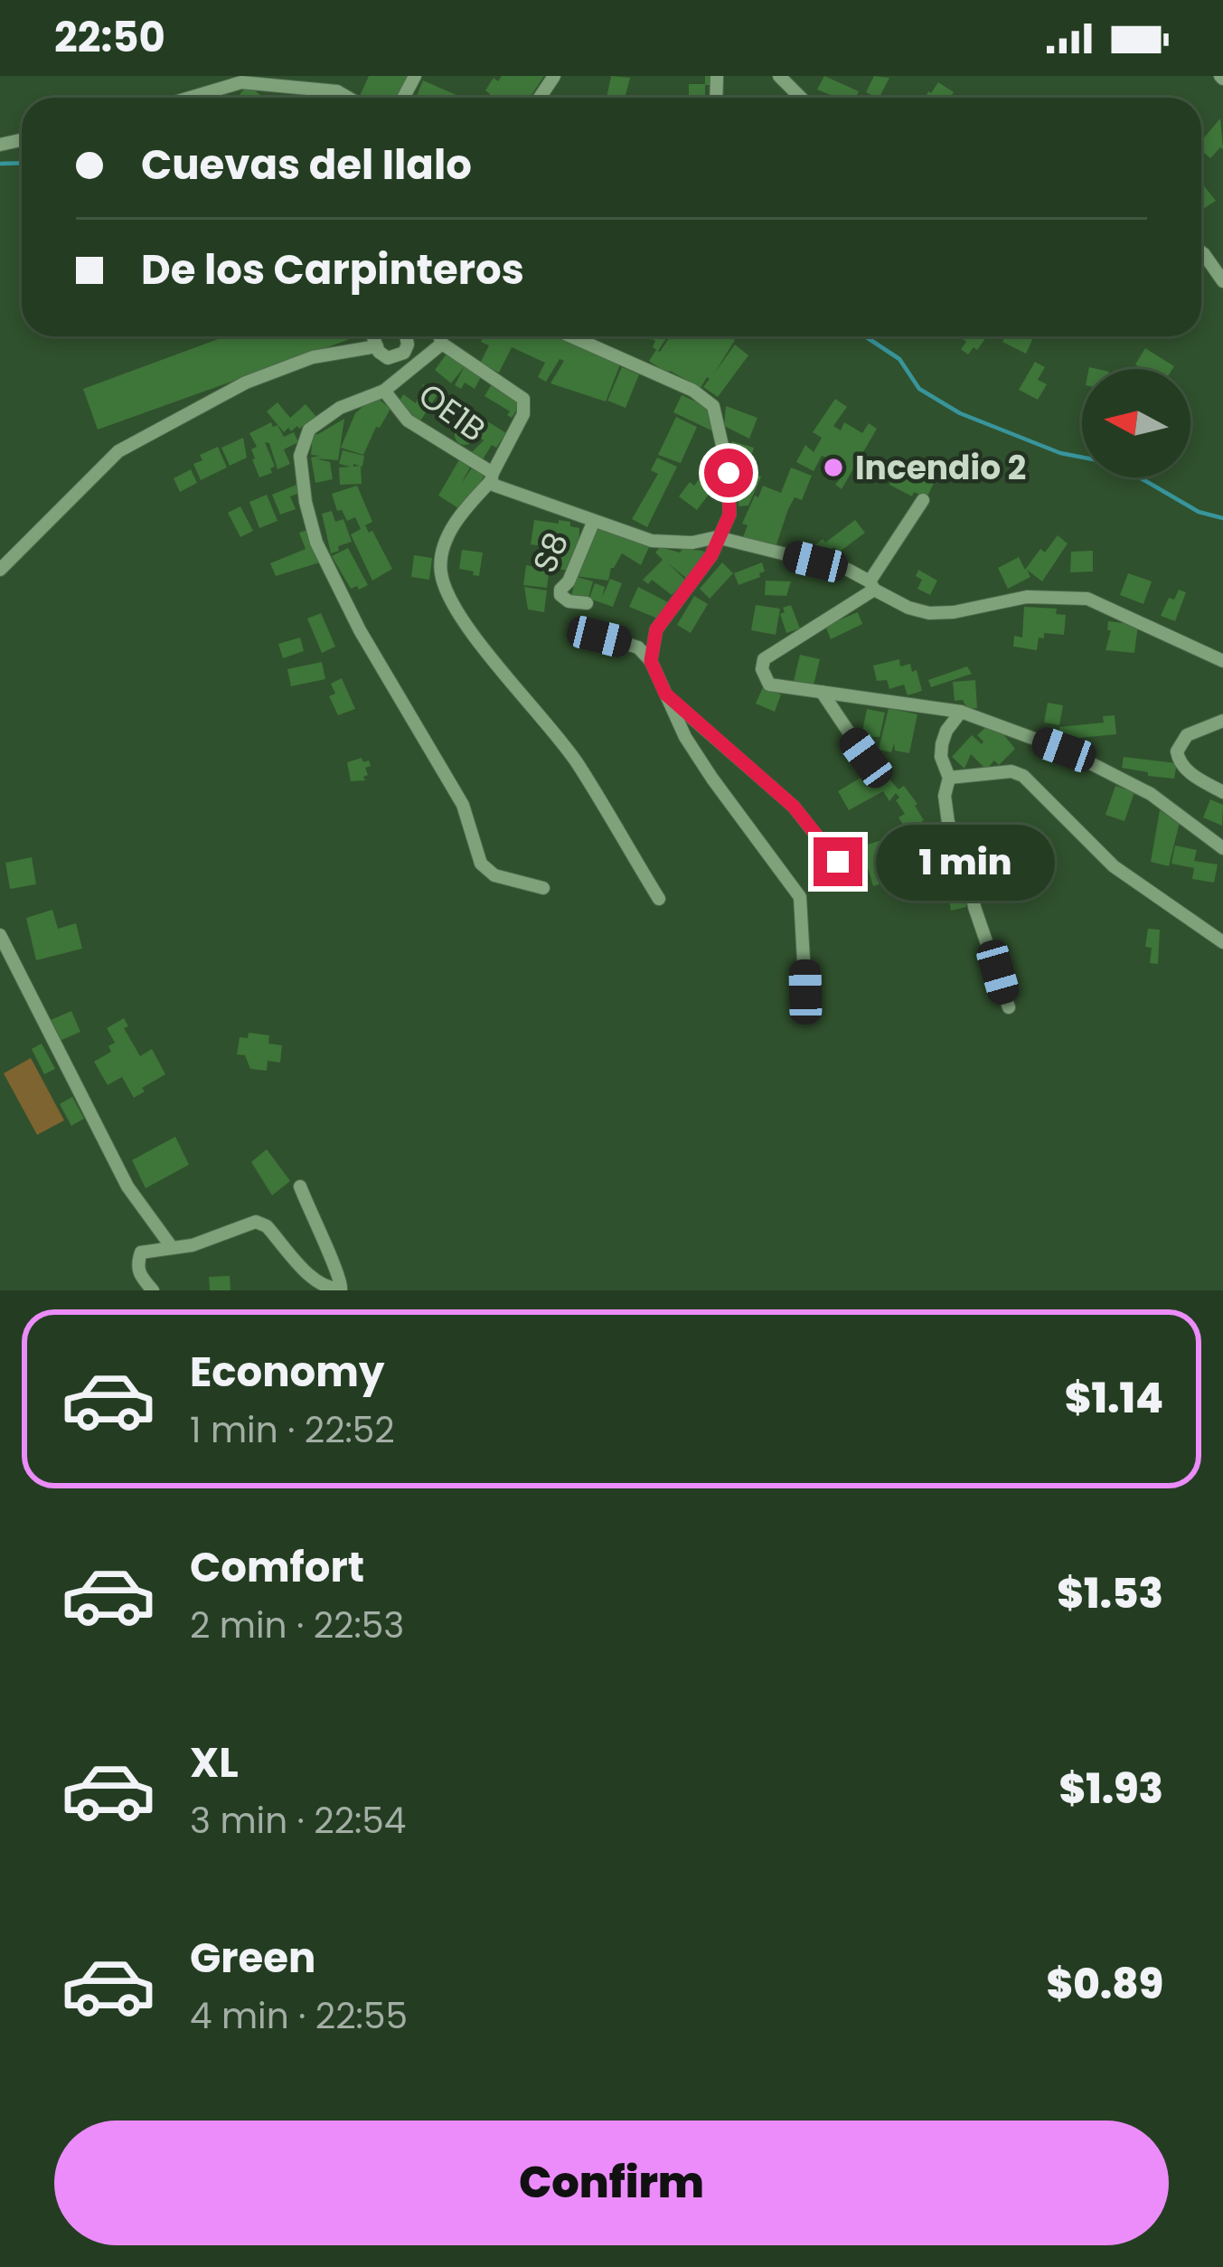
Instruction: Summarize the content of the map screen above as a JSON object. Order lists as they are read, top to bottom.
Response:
{
  "streets": {
    "street": ["OE1B", "S8"]
  },
  "crossings": [
    ["OE1B", "S8"]
  ],
  "places": ["Incendio 2"],
  "north": "left",
  "page": {
    "status": "22:50",
    "banner": ["Cuevas del Ilalo", "De los Carpinteros"],
    "bubble": "1 min",
    "list": [
      {
        "name": "Economy",
        "note": "1 min · 22:52",
        "value": "$1.14"
      },
      {
        "name": "Comfort",
        "note": "2 min · 22:53",
        "value": "$1.53"
      },
      {
        "name": "XL",
        "note": "3 min · 22:54",
        "value": "$1.93"
      },
      {
        "name": "Green",
        "note": "4 min · 22:55",
        "value": "$0.89"
      }
    ],
    "buttons": "Confirm"
  }
}
